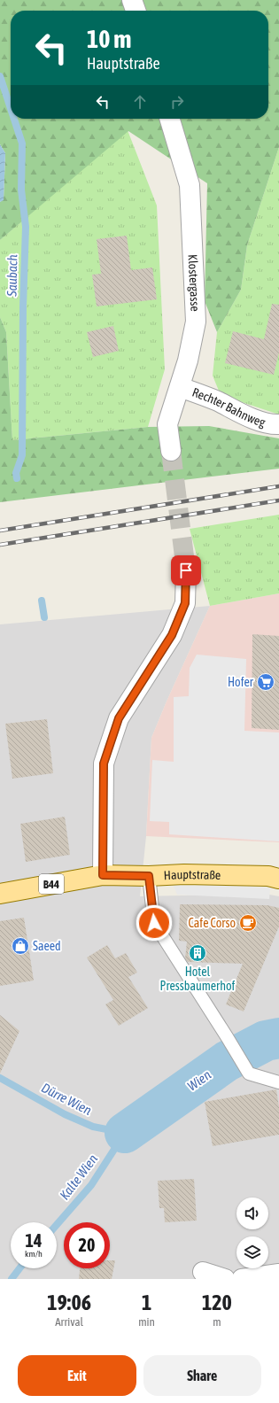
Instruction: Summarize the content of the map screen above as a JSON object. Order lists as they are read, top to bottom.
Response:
{
  "streets": {
    "main road": ["Hauptstraße", "B44"],
    "street": ["Klostergasse", "Rechter Bahnweg"]
  },
  "crossings": [
    ["Klostergasse", "Rechter Bahnweg"]
  ],
  "water": [
    "Saubach",
    "Wien",
    "Dürre Wien",
    "Kalte Wien"
  ],
  "places": {
    "supermarket": ["Hofer"],
    "cafe": ["Cafe Corso"],
    "shop": ["Saeed"],
    "building": ["Hotel Pressbaumerhof"]
  },
  "page": {
    "turn": ["10 m", "Hauptstraße"],
    "speed": "14 km/h",
    "limit": "20",
    "eta": [
      "19:06",
      "Arrival",
      "1",
      "min",
      "120",
      "m"
    ],
    "buttons": ["Exit", "Share"]
  }
}
